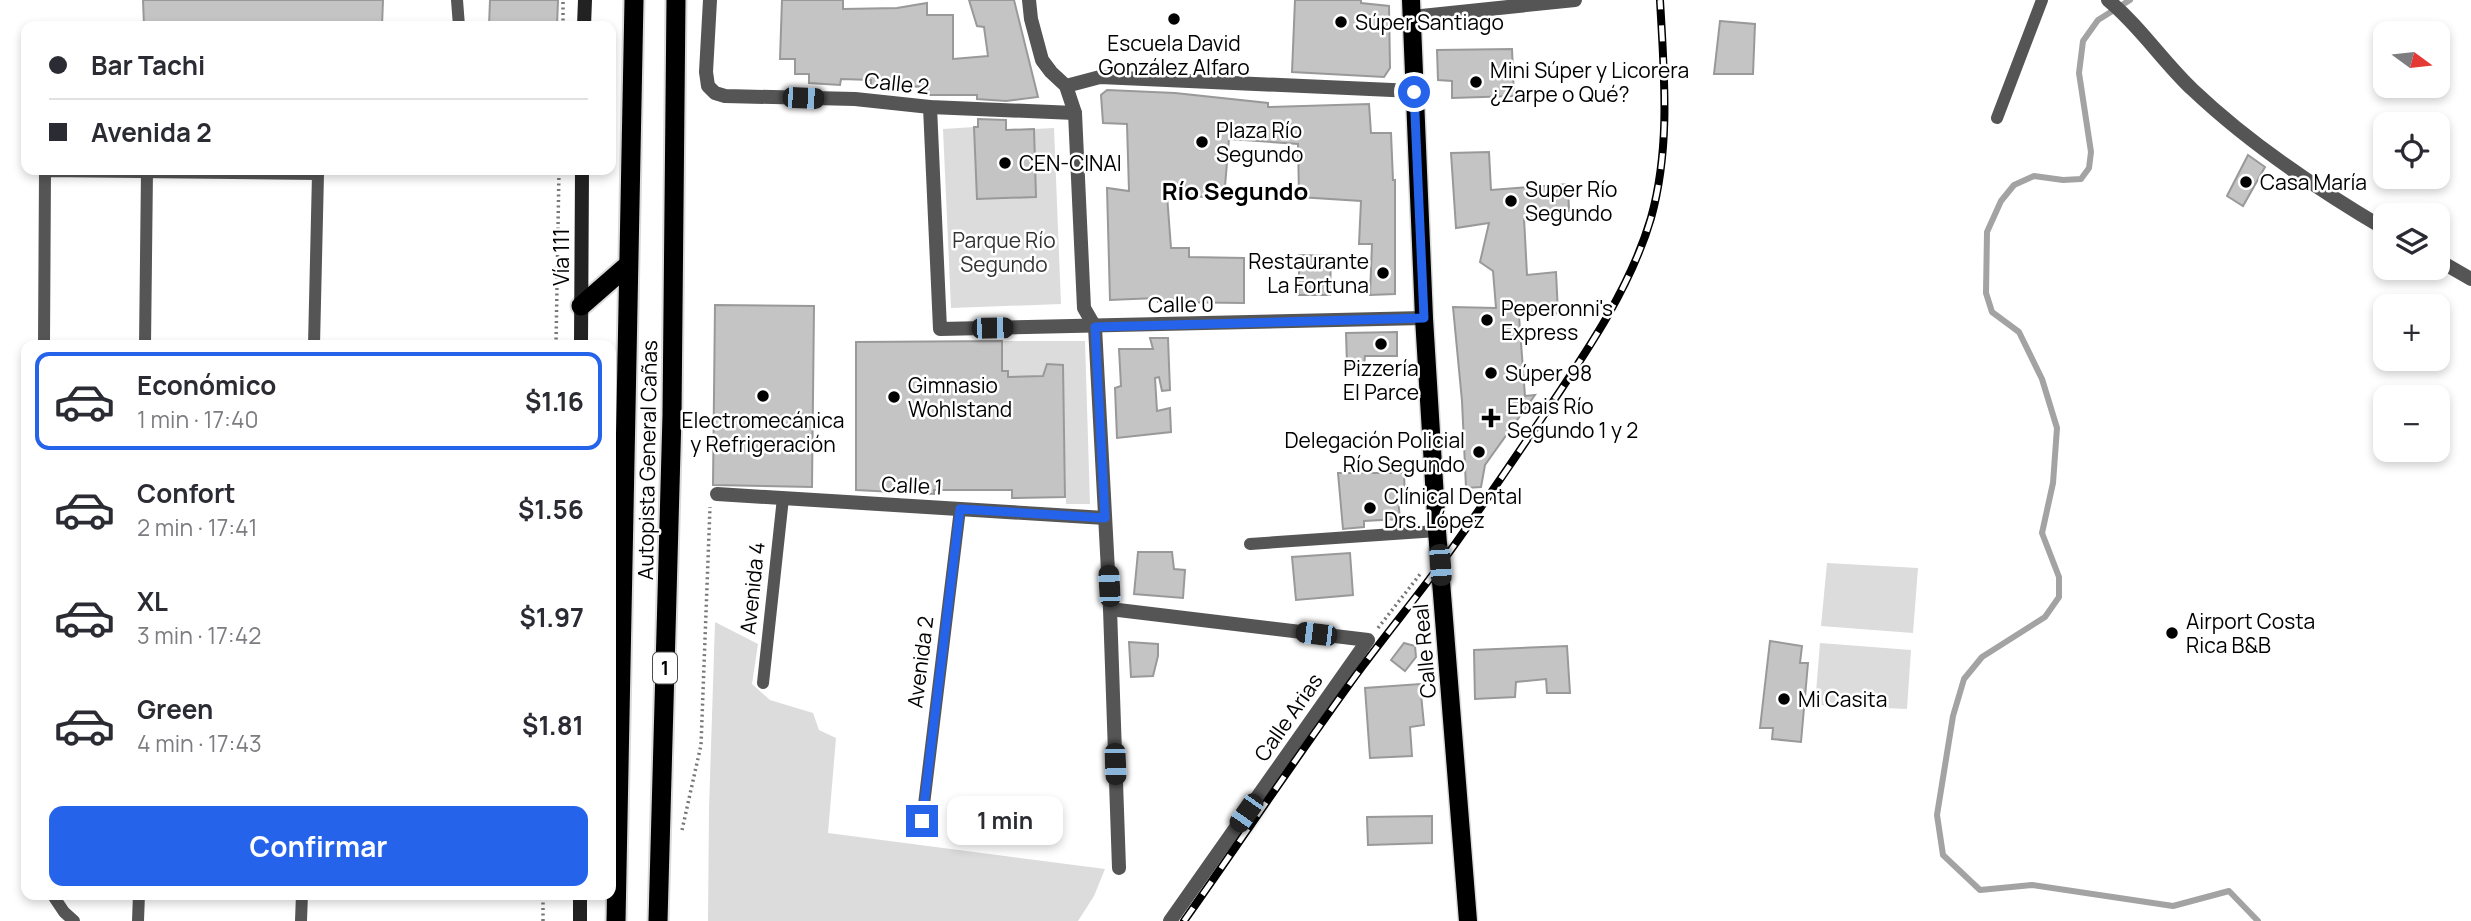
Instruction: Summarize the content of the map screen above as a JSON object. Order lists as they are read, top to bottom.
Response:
{
  "streets": {
    "highway": ["Autopista General Cañas", "1"],
    "main road": ["Vía 111", "Calle Real"],
    "street": [
      "Calle 2",
      "Calle 0",
      "Calle 1",
      "Calle Arias"
    ],
    "lane": ["Avenida 4", "Avenida 2"]
  },
  "crossings": [
    ["Calle 2", "Calle 0"],
    ["Calle 0", "Calle Real"],
    ["Calle 1", "Avenida 4"],
    ["Calle 1", "Avenida 2"]
  ],
  "districts": ["Río Segundo"],
  "parks": ["Parque Río Segundo"],
  "places": {
    "other": [
      "Escuela David González Alfaro",
      "Súper Santiago",
      "Mini Súper y Licorera ¿Zarpe o Qué?",
      "Plaza Río Segundo",
      "CEN-CINAI",
      "Casa María",
      "Super Río Segundo",
      "Restaurante La Fortuna",
      "Peperonni's Express",
      "Pizzería El Parce",
      "Súper 98",
      "Electromecánica y Refrigeración",
      "Gimnasio Wohlstand",
      "Delegación Policial Río Segundo",
      "Clínical Dental Drs. López",
      "Airport Costa Rica B&B",
      "Mi Casita"
    ],
    "health": ["Ebais Río Segundo 1 y 2"]
  },
  "north": "right",
  "page": {
    "map_buttons": ["+", "−"],
    "banner": ["Bar Tachi", "Avenida 2"],
    "list": [
      {
        "name": "Económico",
        "note": "1 min · 17:40",
        "value": "$1.16"
      },
      {
        "name": "Confort",
        "note": "2 min · 17:41",
        "value": "$1.56"
      },
      {
        "name": "XL",
        "note": "3 min · 17:42",
        "value": "$1.97"
      },
      {
        "name": "Green",
        "note": "4 min · 17:43",
        "value": "$1.81"
      }
    ],
    "buttons": "Confirmar",
    "bubble": "1 min"
  }
}
